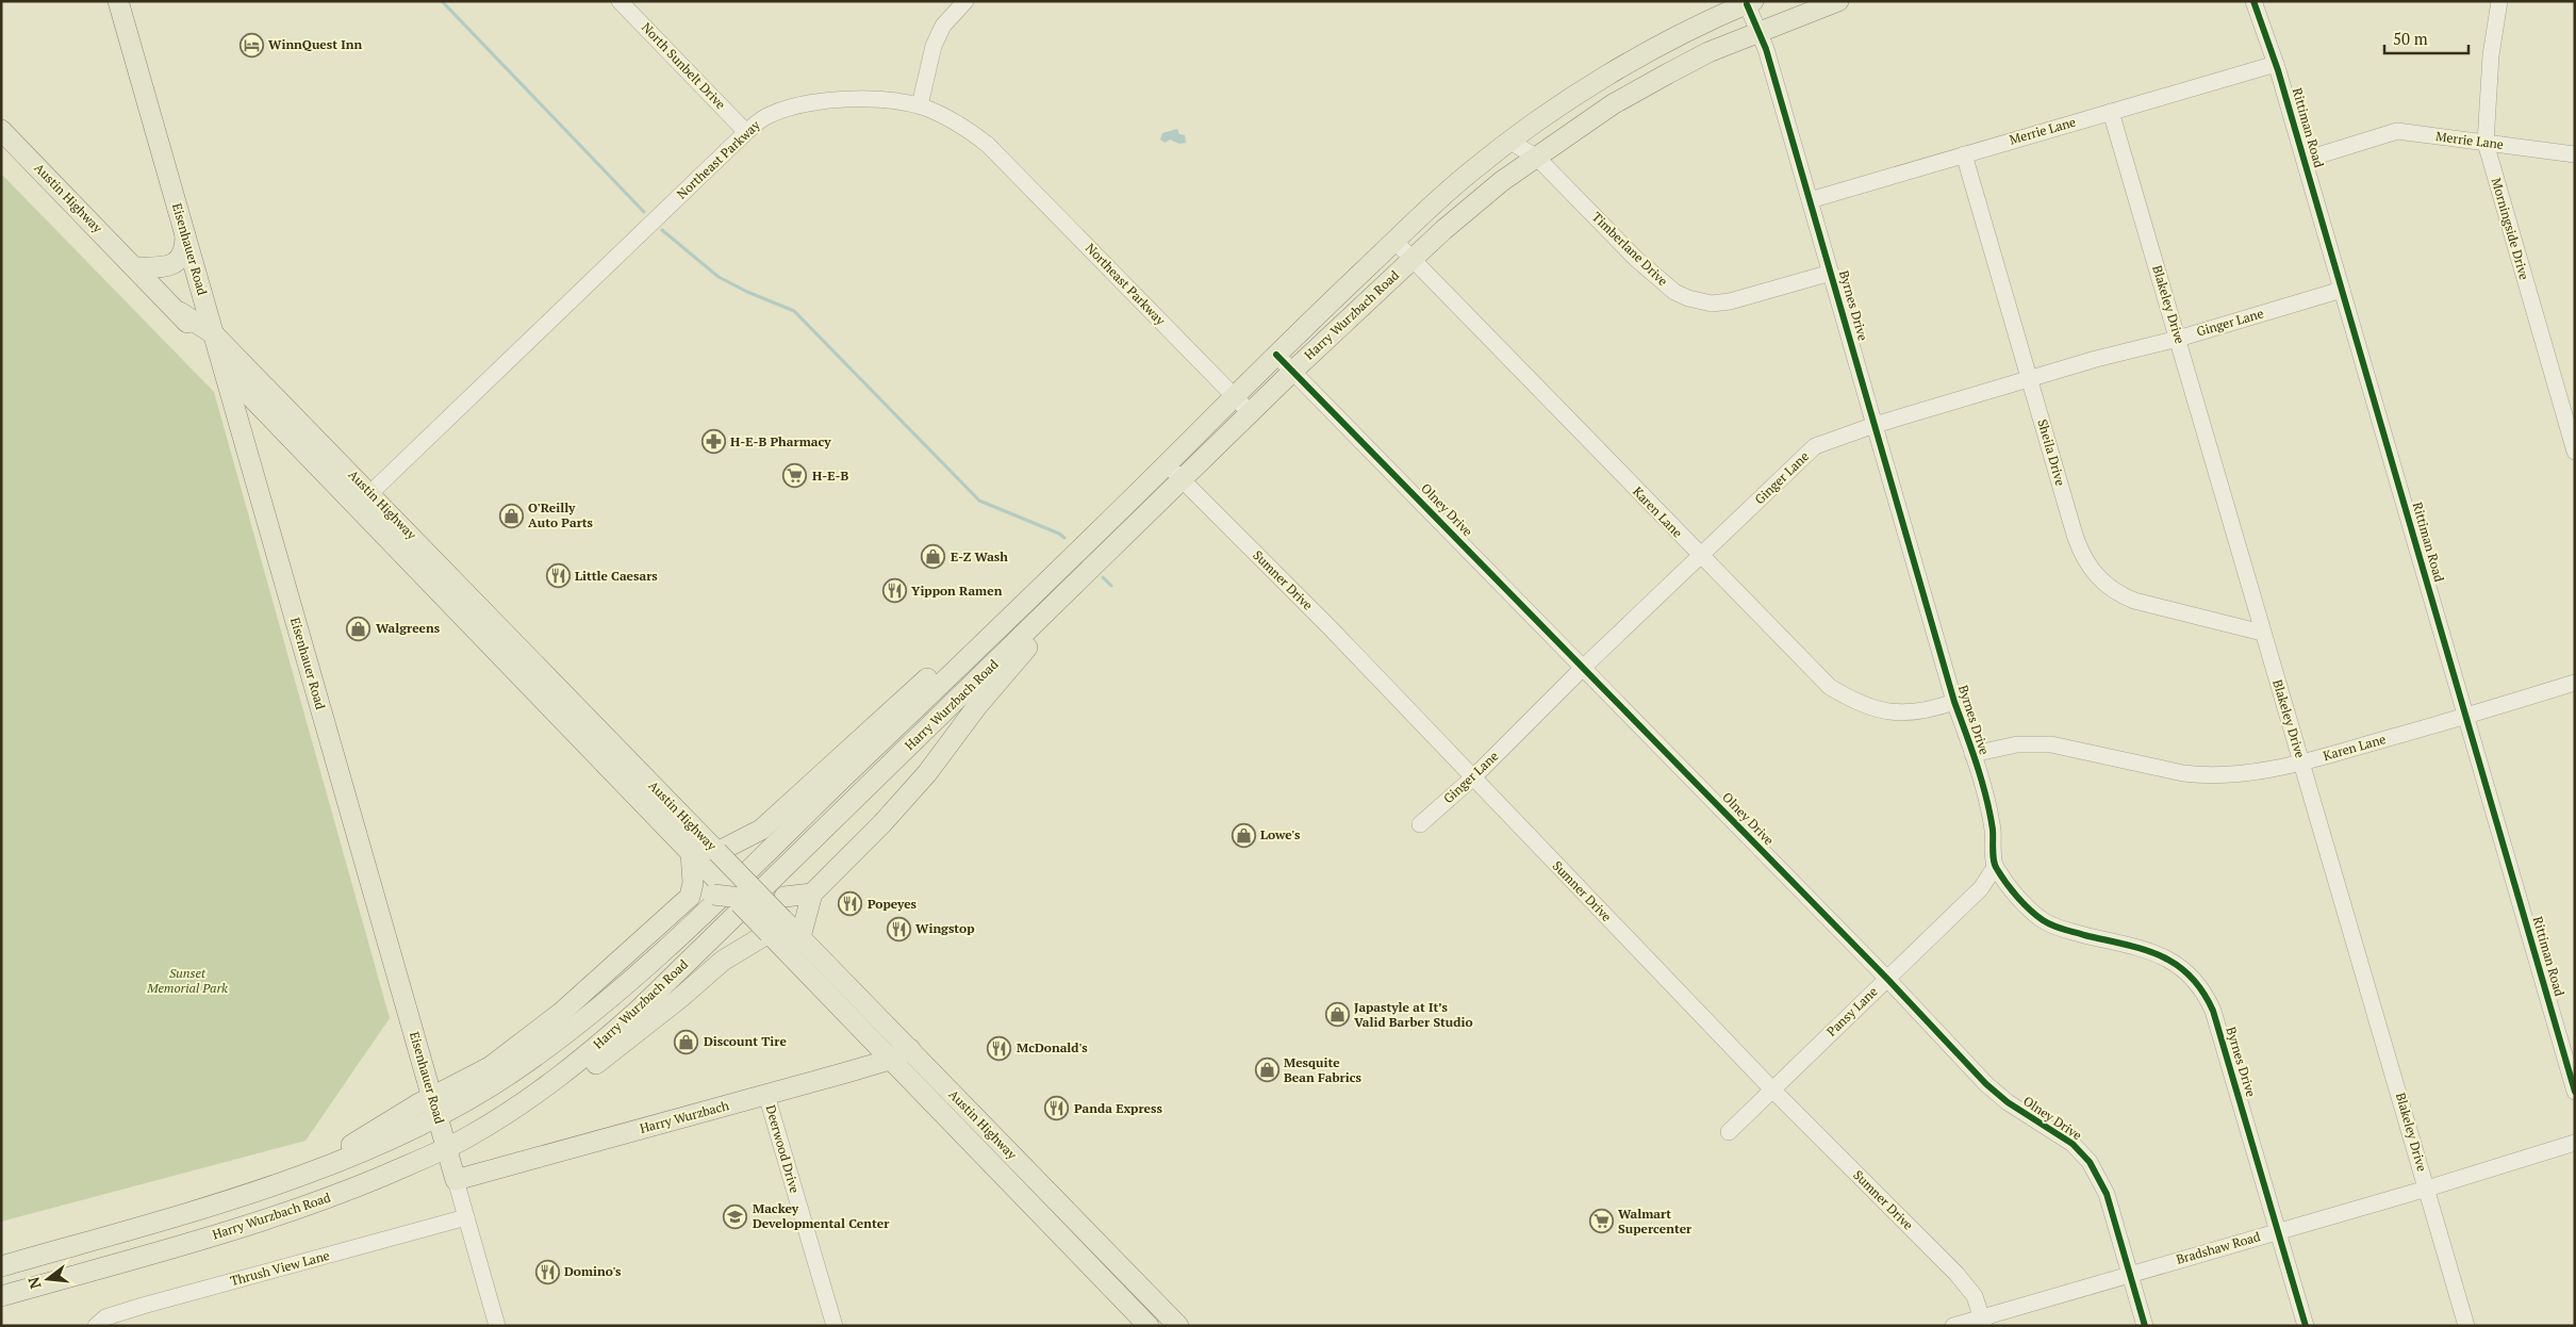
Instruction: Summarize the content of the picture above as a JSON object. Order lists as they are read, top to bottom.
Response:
{
  "streets": {
    "main road": [
      "Austin Highway",
      "Eisenhauer Road",
      "Harry Wurzbach Road",
      "Harry Wurzbach"
    ],
    "street": [
      "North Sunbelt Drive",
      "Rittiman Road",
      "Merrie Lane",
      "Northeast Parkway",
      "Morningside Drive",
      "Timberlane Drive",
      "Blakeley Drive",
      "Byrnes Drive",
      "Ginger Lane",
      "Sheila Drive",
      "Olney Drive",
      "Karen Lane",
      "Sumner Drive",
      "Pansy Lane",
      "Deerwood Drive",
      "Bradshaw Road",
      "Thrush View Lane"
    ]
  },
  "crossings": [
    ["North Sunbelt Drive", "Northeast Parkway"],
    ["Rittiman Road", "Merrie Lane"],
    ["Rittiman Road", "Ginger Lane"],
    ["Rittiman Road", "Karen Lane"],
    ["Merrie Lane", "Morningside Drive"],
    ["Merrie Lane", "Blakeley Drive"],
    ["Merrie Lane", "Byrnes Drive"],
    ["Merrie Lane", "Sheila Drive"],
    ["Northeast Parkway", "Austin Highway"],
    ["Northeast Parkway", "Harry Wurzbach Road"],
    ["Austin Highway", "Eisenhauer Road"],
    ["Austin Highway", "Harry Wurzbach"],
    ["Eisenhauer Road", "Harry Wurzbach Road"],
    ["Eisenhauer Road", "Harry Wurzbach"],
    ["Eisenhauer Road", "Thrush View Lane"],
    ["Timberlane Drive", "Byrnes Drive"],
    ["Timberlane Drive", "Harry Wurzbach Road"],
    ["Blakeley Drive", "Ginger Lane"],
    ["Blakeley Drive", "Sheila Drive"],
    ["Blakeley Drive", "Karen Lane"],
    ["Blakeley Drive", "Bradshaw Road"],
    ["Byrnes Drive", "Harry Wurzbach Road"],
    ["Byrnes Drive", "Ginger Lane"],
    ["Byrnes Drive", "Karen Lane"],
    ["Byrnes Drive", "Pansy Lane"],
    ["Byrnes Drive", "Bradshaw Road"],
    ["Harry Wurzbach Road", "Olney Drive"],
    ["Harry Wurzbach Road", "Karen Lane"],
    ["Harry Wurzbach Road", "Sumner Drive"],
    ["Ginger Lane", "Sheila Drive"],
    ["Ginger Lane", "Olney Drive"],
    ["Ginger Lane", "Karen Lane"],
    ["Ginger Lane", "Sumner Drive"],
    ["Olney Drive", "Pansy Lane"],
    ["Olney Drive", "Bradshaw Road"],
    ["Sumner Drive", "Pansy Lane"],
    ["Sumner Drive", "Bradshaw Road"],
    ["Harry Wurzbach", "Deerwood Drive"]
  ],
  "parks": ["Sunset Memorial Park"],
  "places": {
    "hotel": ["WinnQuest Inn"],
    "pharmacy": ["H-E-B Pharmacy"],
    "supermarket": ["H-E-B", "Walmart Supercenter"],
    "shop": [
      "O'Reilly Auto Parts",
      "E-Z Wash",
      "Walgreens",
      "Lowe's",
      "Japastyle at It’s Valid Barber Studio",
      "Discount Tire",
      "Mesquite Bean Fabrics"
    ],
    "restaurant": [
      "Little Caesars",
      "Yippon Ramen",
      "Popeyes",
      "Wingstop",
      "McDonald's",
      "Panda Express",
      "Domino's"
    ],
    "school or university": ["Mackey Developmental Center"]
  },
  "scale_bar": "50 m",
  "north": "left"
}
